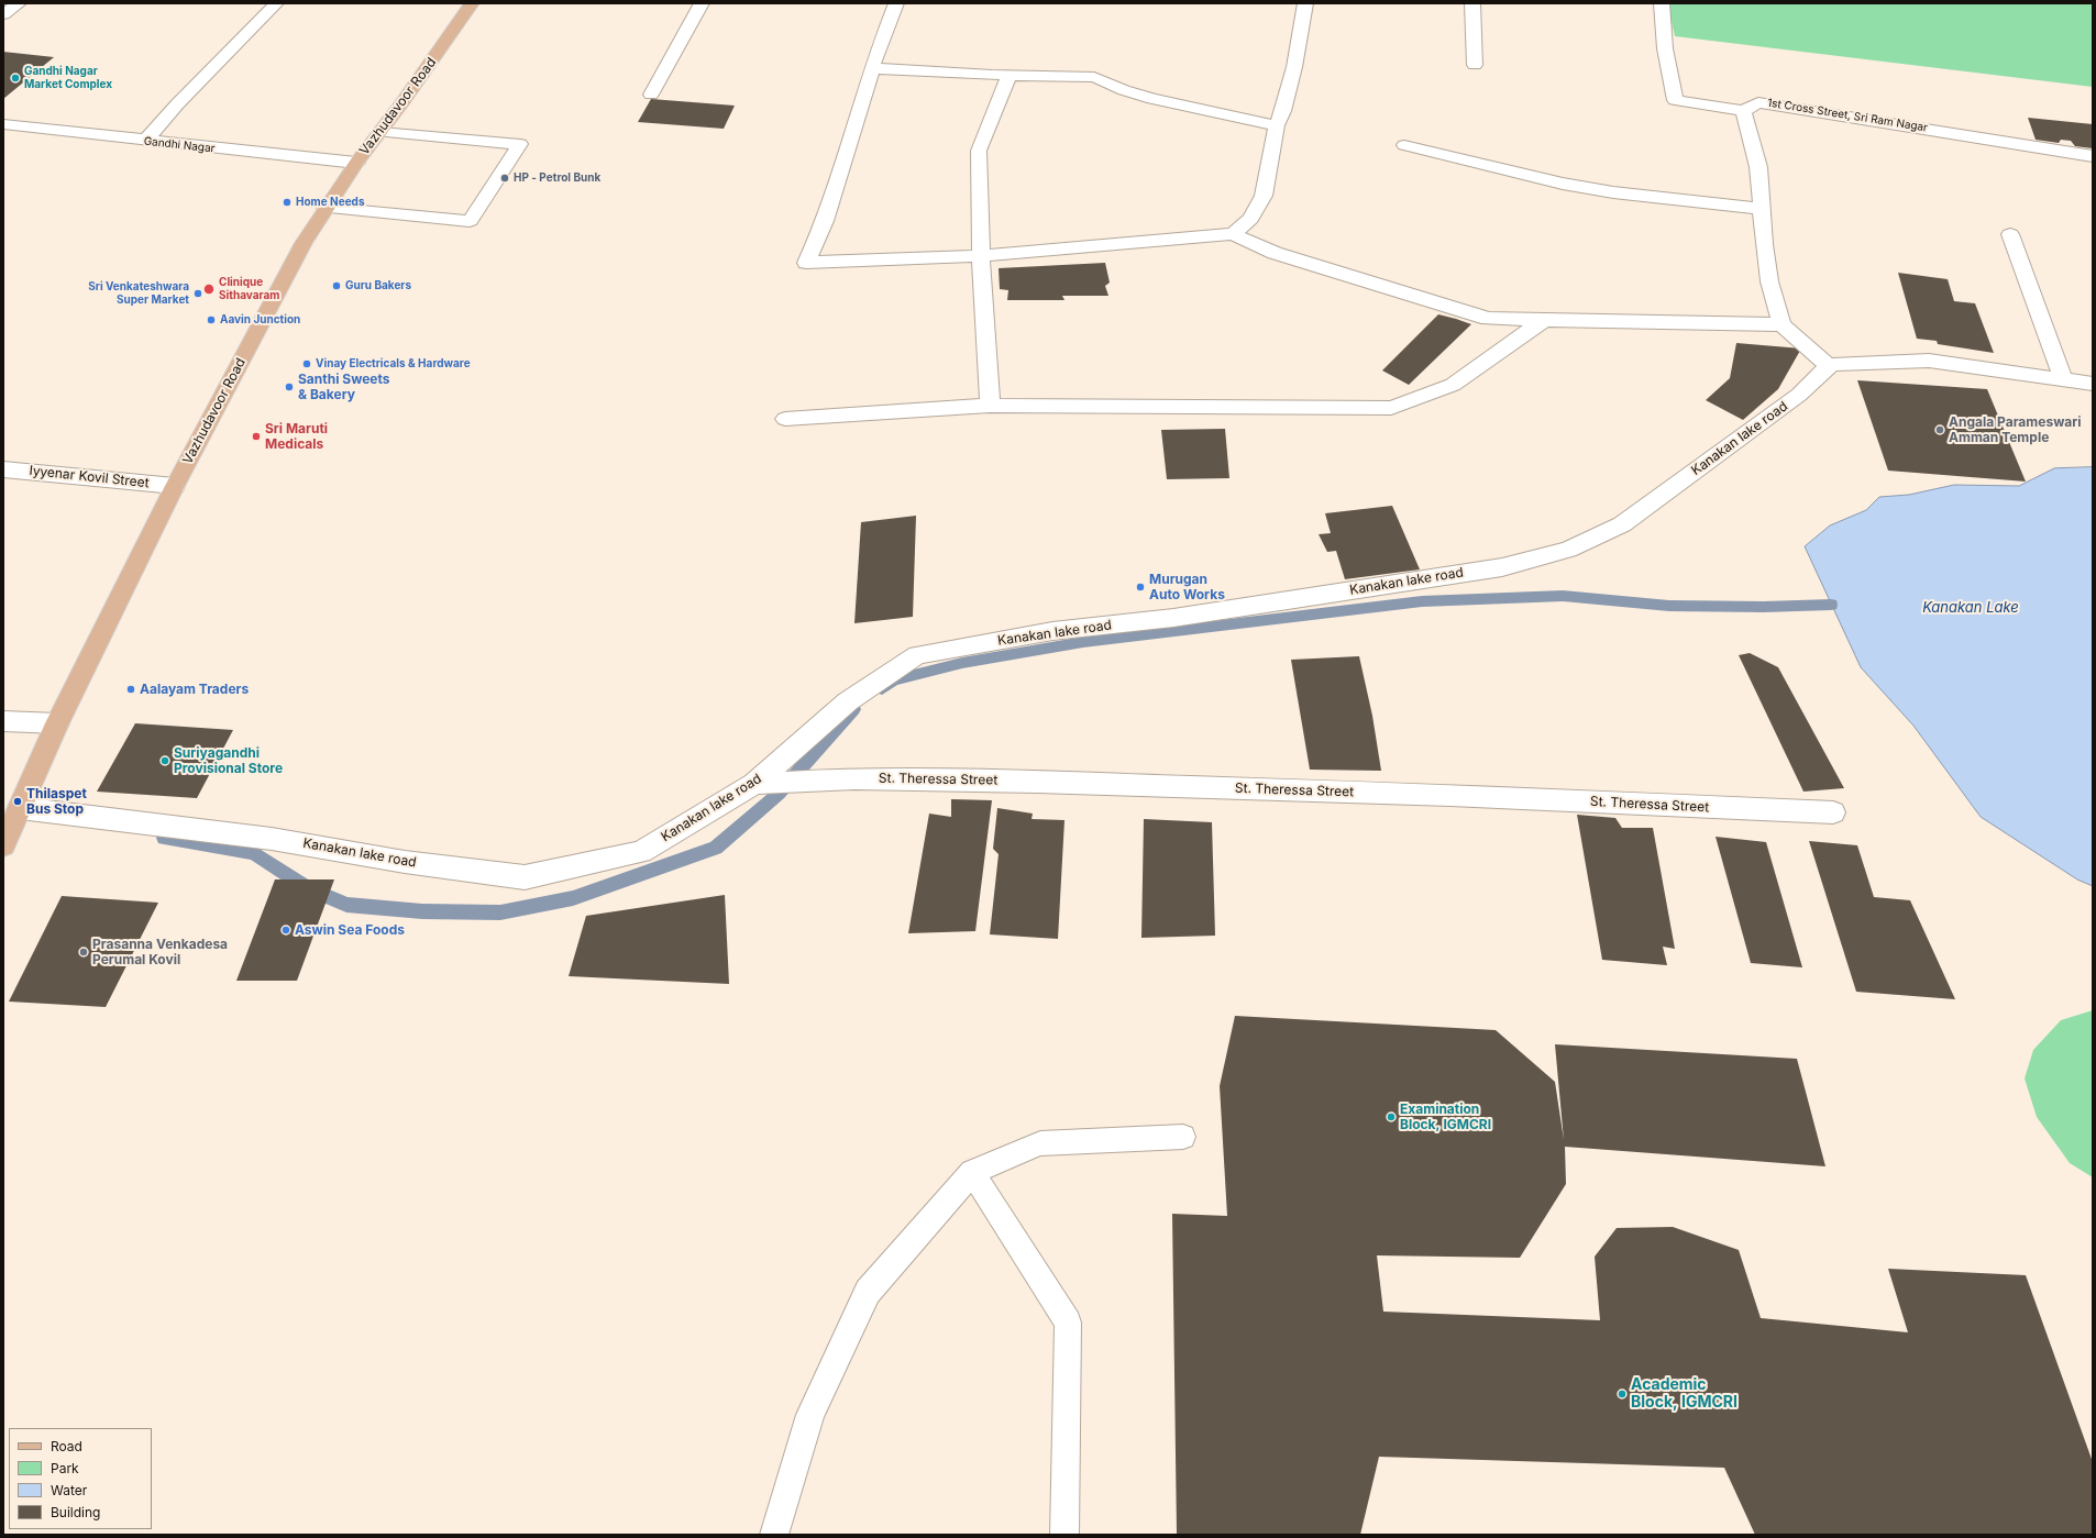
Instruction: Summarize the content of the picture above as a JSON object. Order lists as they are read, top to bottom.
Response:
{
  "streets": {
    "main road": ["Vazhudavoor Road"],
    "street": [
      "1st Cross Street, Sri Ram Nagar",
      "Gandhi Nagar",
      "Kanakan lake road",
      "Iyyenar Kovil Street",
      "St. Theressa Street"
    ]
  },
  "crossings": [
    ["Vazhudavoor Road", "Gandhi Nagar"],
    ["Vazhudavoor Road", "Kanakan lake road"],
    ["Vazhudavoor Road", "Iyyenar Kovil Street"],
    ["Kanakan lake road", "St. Theressa Street"]
  ],
  "water": ["Kanakan Lake"],
  "places": [
    "Gandhi Nagar Market Complex",
    "HP - Petrol Bunk",
    "Home Needs",
    "Guru Bakers",
    "Clinique Sithavaram",
    "Sri Venkateshwara Super Market",
    "Aavin Junction",
    "Vinay Electricals & Hardware",
    "Santhi Sweets & Bakery",
    "Angala Parameswari Amman Temple",
    "Sri Maruti Medicals",
    "Murugan Auto Works",
    "Aalayam Traders",
    "Suriyagandhi Provisional Store",
    "Thilaspet Bus Stop",
    "Aswin Sea Foods",
    "Prasanna Venkadesa Perumal Kovil",
    "Examination Block, IGMCRI",
    "Academic Block, IGMCRI"
  ],
  "legend": [
    "Road",
    "Park",
    "Water",
    "Building"
  ]
}
